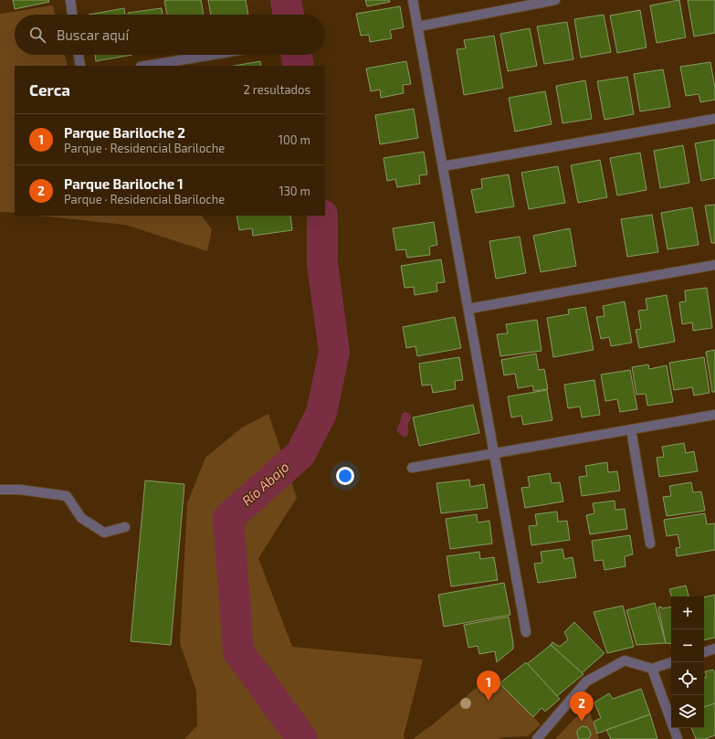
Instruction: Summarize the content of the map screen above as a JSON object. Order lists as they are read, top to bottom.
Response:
{
  "water": ["Río Abajo"],
  "page": {
    "search": "Buscar aquí",
    "heading": ["Cerca", "2 resultados"],
    "list": [
      {
        "mark": "1",
        "name": "Parque Bariloche 2",
        "note": "Parque · Residencial Bariloche",
        "value": "100 m"
      },
      {
        "mark": "2",
        "name": "Parque Bariloche 1",
        "note": "Parque · Residencial Bariloche",
        "value": "130 m"
      }
    ],
    "map_buttons": ["+", "−"],
    "pins": ["1", "2"]
  }
}
